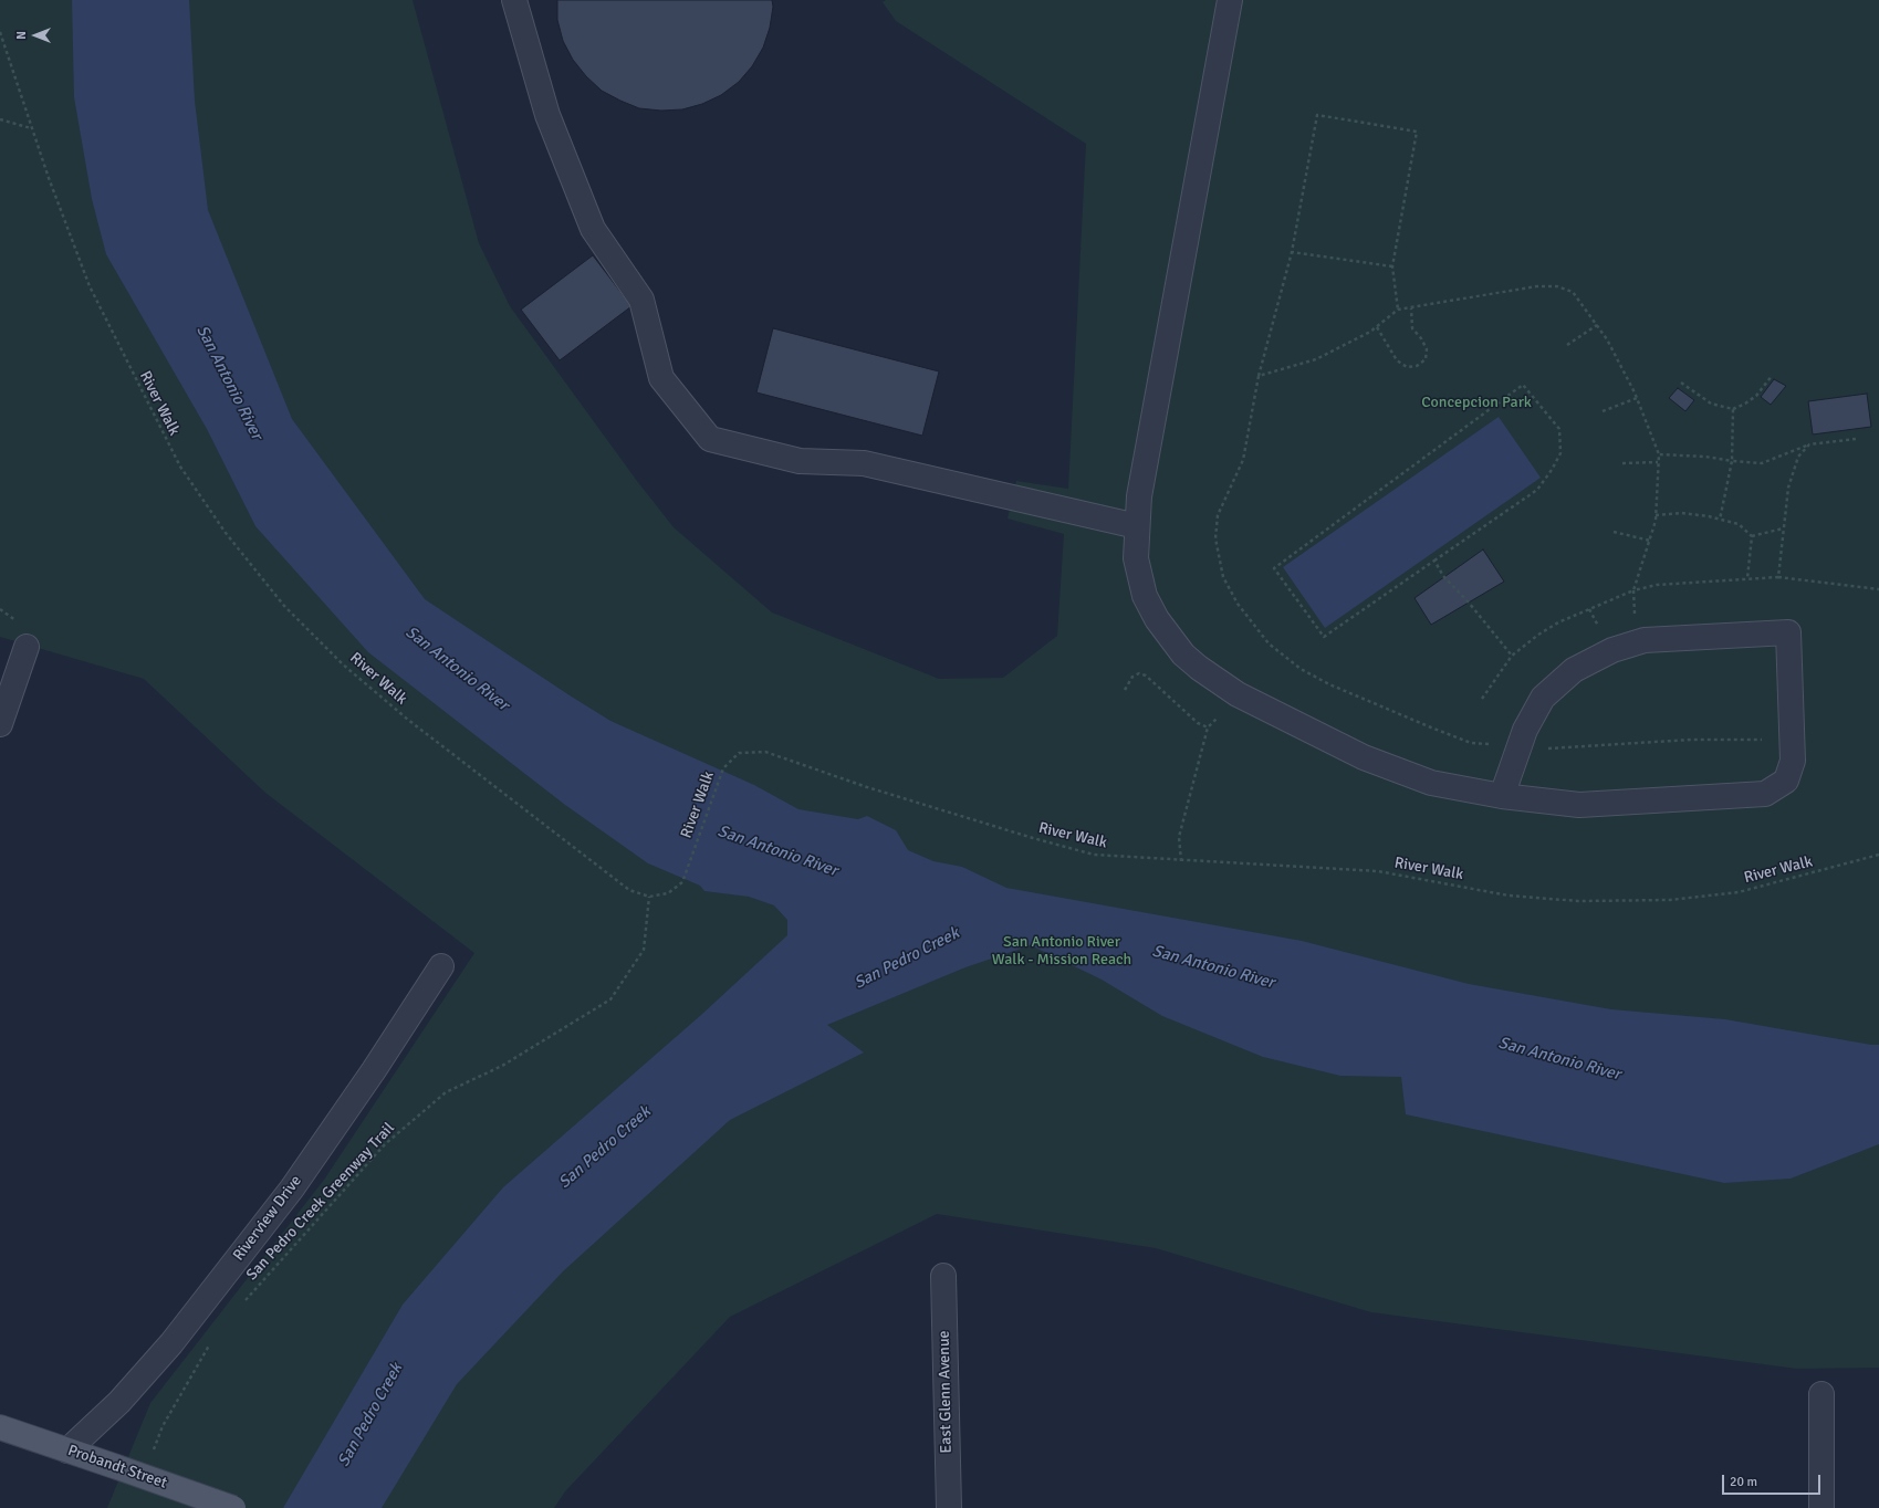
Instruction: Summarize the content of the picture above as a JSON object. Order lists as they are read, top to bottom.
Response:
{
  "streets": {
    "main road": ["Probandt Street"],
    "street": ["Riverview Drive", "East Glenn Avenue"],
    "path": ["River Walk", "San Pedro Creek Greenway Trail"]
  },
  "crossings": [
    ["River Walk", "San Pedro Creek Greenway Trail"],
    ["Riverview Drive", "Probandt Street"]
  ],
  "water": ["San Antonio River", "San Pedro Creek"],
  "parks": ["Concepcion Park", "San Antonio River Walk - Mission Reach"],
  "scale_bar": "20 m",
  "north": "left"
}
